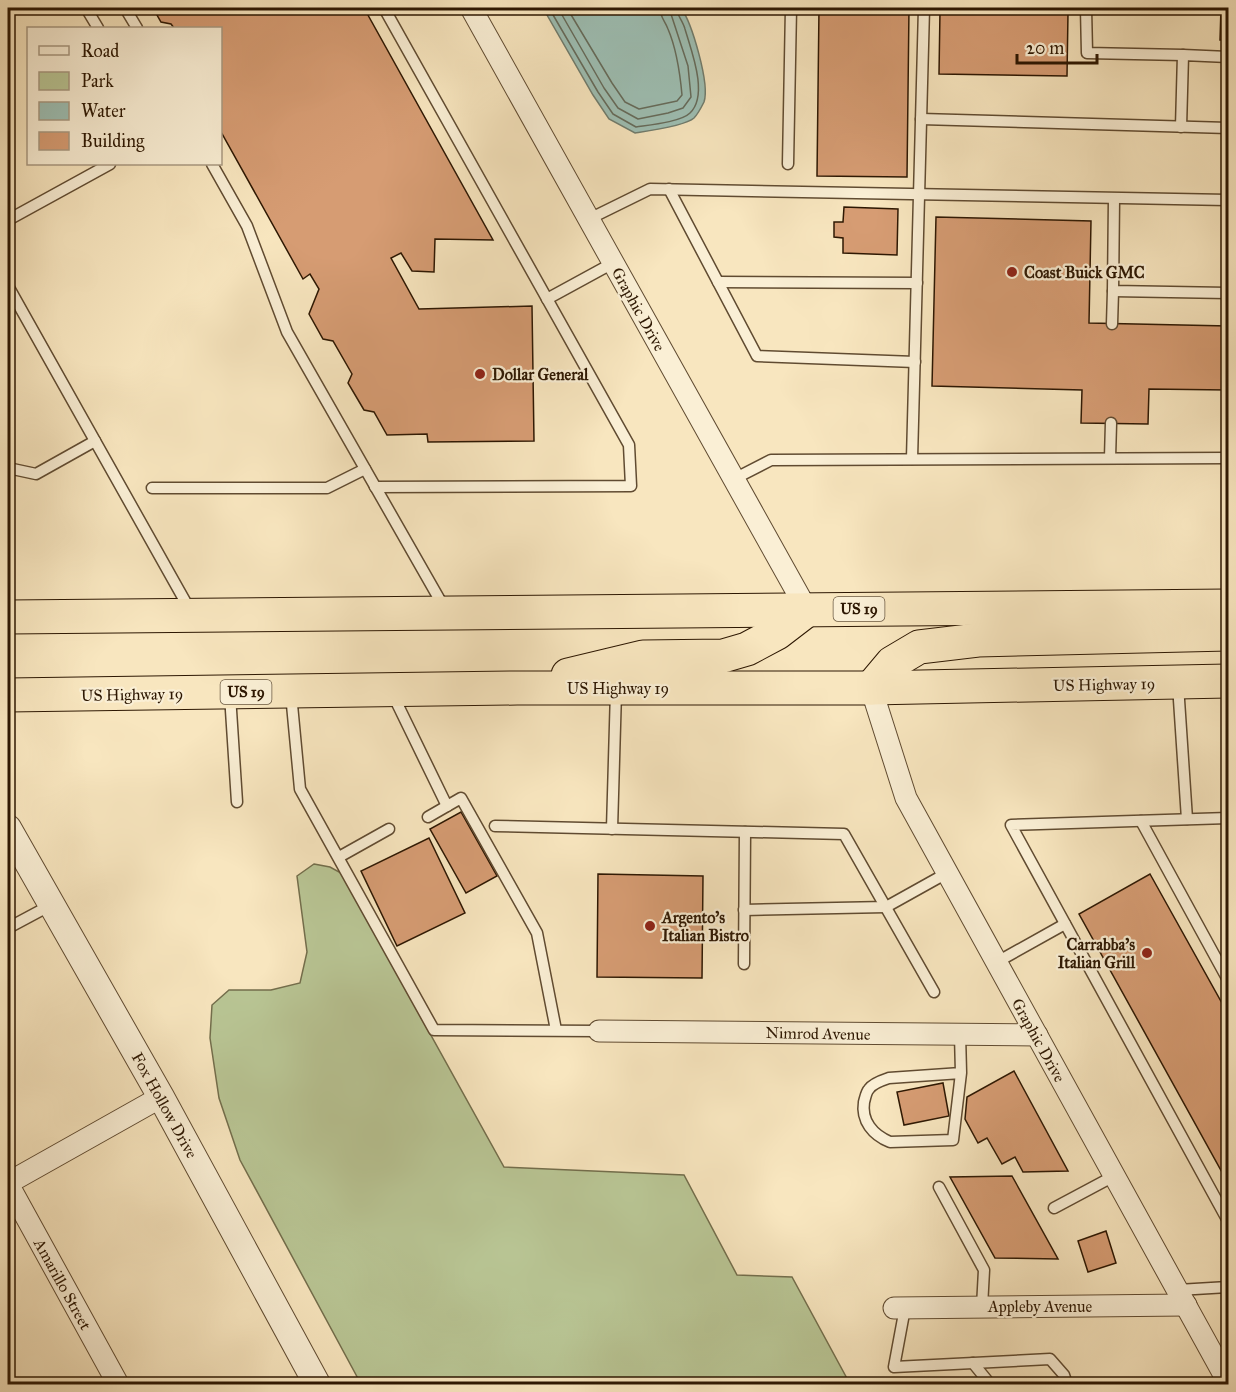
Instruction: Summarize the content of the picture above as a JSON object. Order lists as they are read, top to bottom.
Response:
{
  "streets": {
    "highway": ["US 19", "US Highway 19"],
    "street": [
      "Graphic Drive",
      "Nimrod Avenue",
      "Fox Hollow Drive",
      "Amarillo Street",
      "Appleby Avenue"
    ]
  },
  "crossings": [
    ["Graphic Drive", "US 19"],
    ["Graphic Drive", "US Highway 19"],
    ["Graphic Drive", "Nimrod Avenue"],
    ["Graphic Drive", "Appleby Avenue"]
  ],
  "places": [
    "Coast Buick GMC",
    "Dollar General",
    "Argento's Italian Bistro",
    "Carrabba's Italian Grill"
  ],
  "legend": [
    "Road",
    "Park",
    "Water",
    "Building"
  ],
  "scale_bar": "20 m"
}
